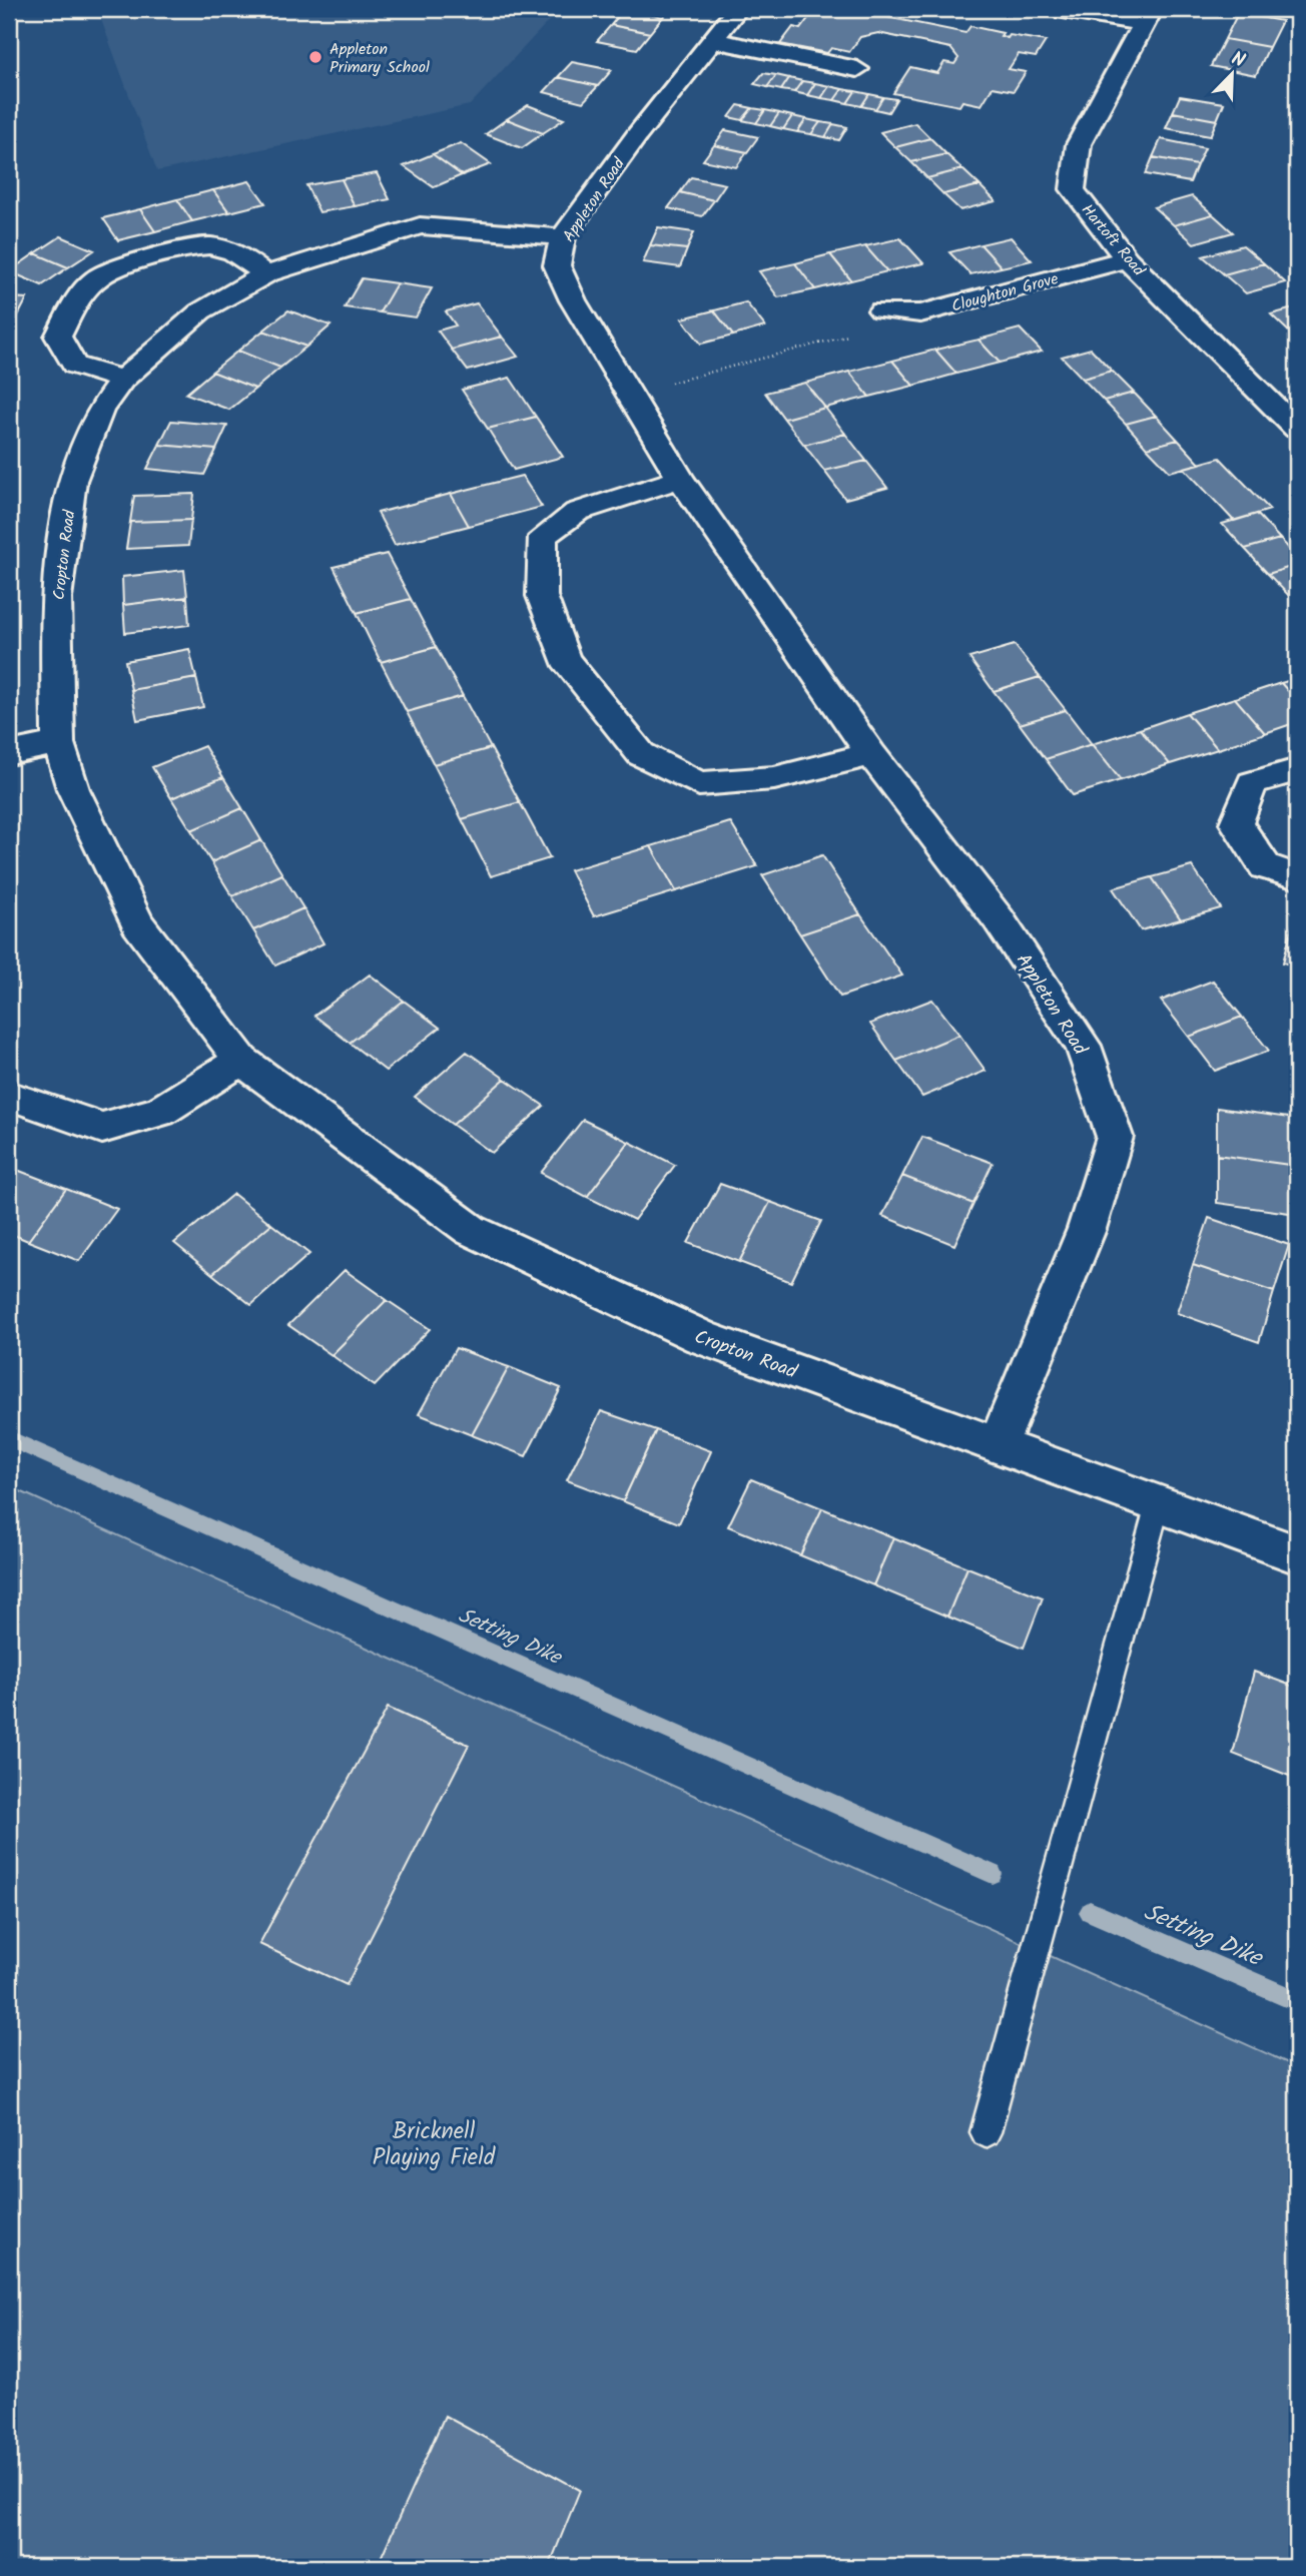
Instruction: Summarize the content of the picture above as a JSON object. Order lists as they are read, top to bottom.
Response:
{
  "streets": {
    "street": [
      "Appleton Road",
      "Hartoft Road",
      "Cloughton Grove",
      "Cropton Road"
    ]
  },
  "crossings": [
    ["Appleton Road", "Cropton Road"],
    ["Hartoft Road", "Cloughton Grove"]
  ],
  "water": ["Setting Dike"],
  "parks": ["Bricknell Playing Field"],
  "places": ["Appleton Primary School"],
  "north": "top right"
}
